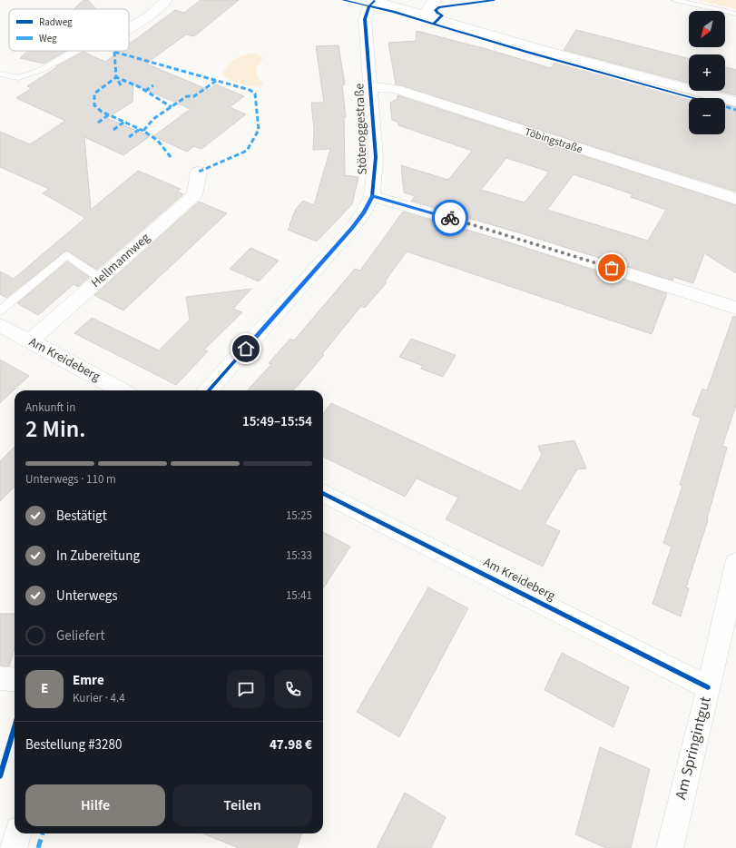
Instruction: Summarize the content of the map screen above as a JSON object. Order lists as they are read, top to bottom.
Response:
{
  "streets": {
    "street": [
      "Stöteroggestraße",
      "Töbingstraße",
      "Hellmannweg",
      "Am Kreideberg",
      "Am Springintgut"
    ]
  },
  "crossings": [
    ["Stöteroggestraße", "Töbingstraße"],
    ["Hellmannweg", "Am Kreideberg"],
    ["Am Kreideberg", "Am Springintgut"]
  ],
  "legend": ["Radweg", "Weg"],
  "north": "bottom left",
  "page": {
    "map_buttons": ["+", "−"],
    "heading": ["2 Min.", "Ankunft in", "15:49–15:54"],
    "panel": [
      "Emre",
      "Kurier · 4.4",
      "Bestellung #3280",
      "47.98 €"
    ],
    "bar": "Unterwegs · 110 m",
    "list": [
      ["Bestätigt", "15:25"],
      ["In Zubereitung", "15:33"],
      ["Unterwegs", "15:41"],
      "Geliefert"
    ],
    "round": "E",
    "buttons": ["Hilfe", "Teilen"]
  }
}
